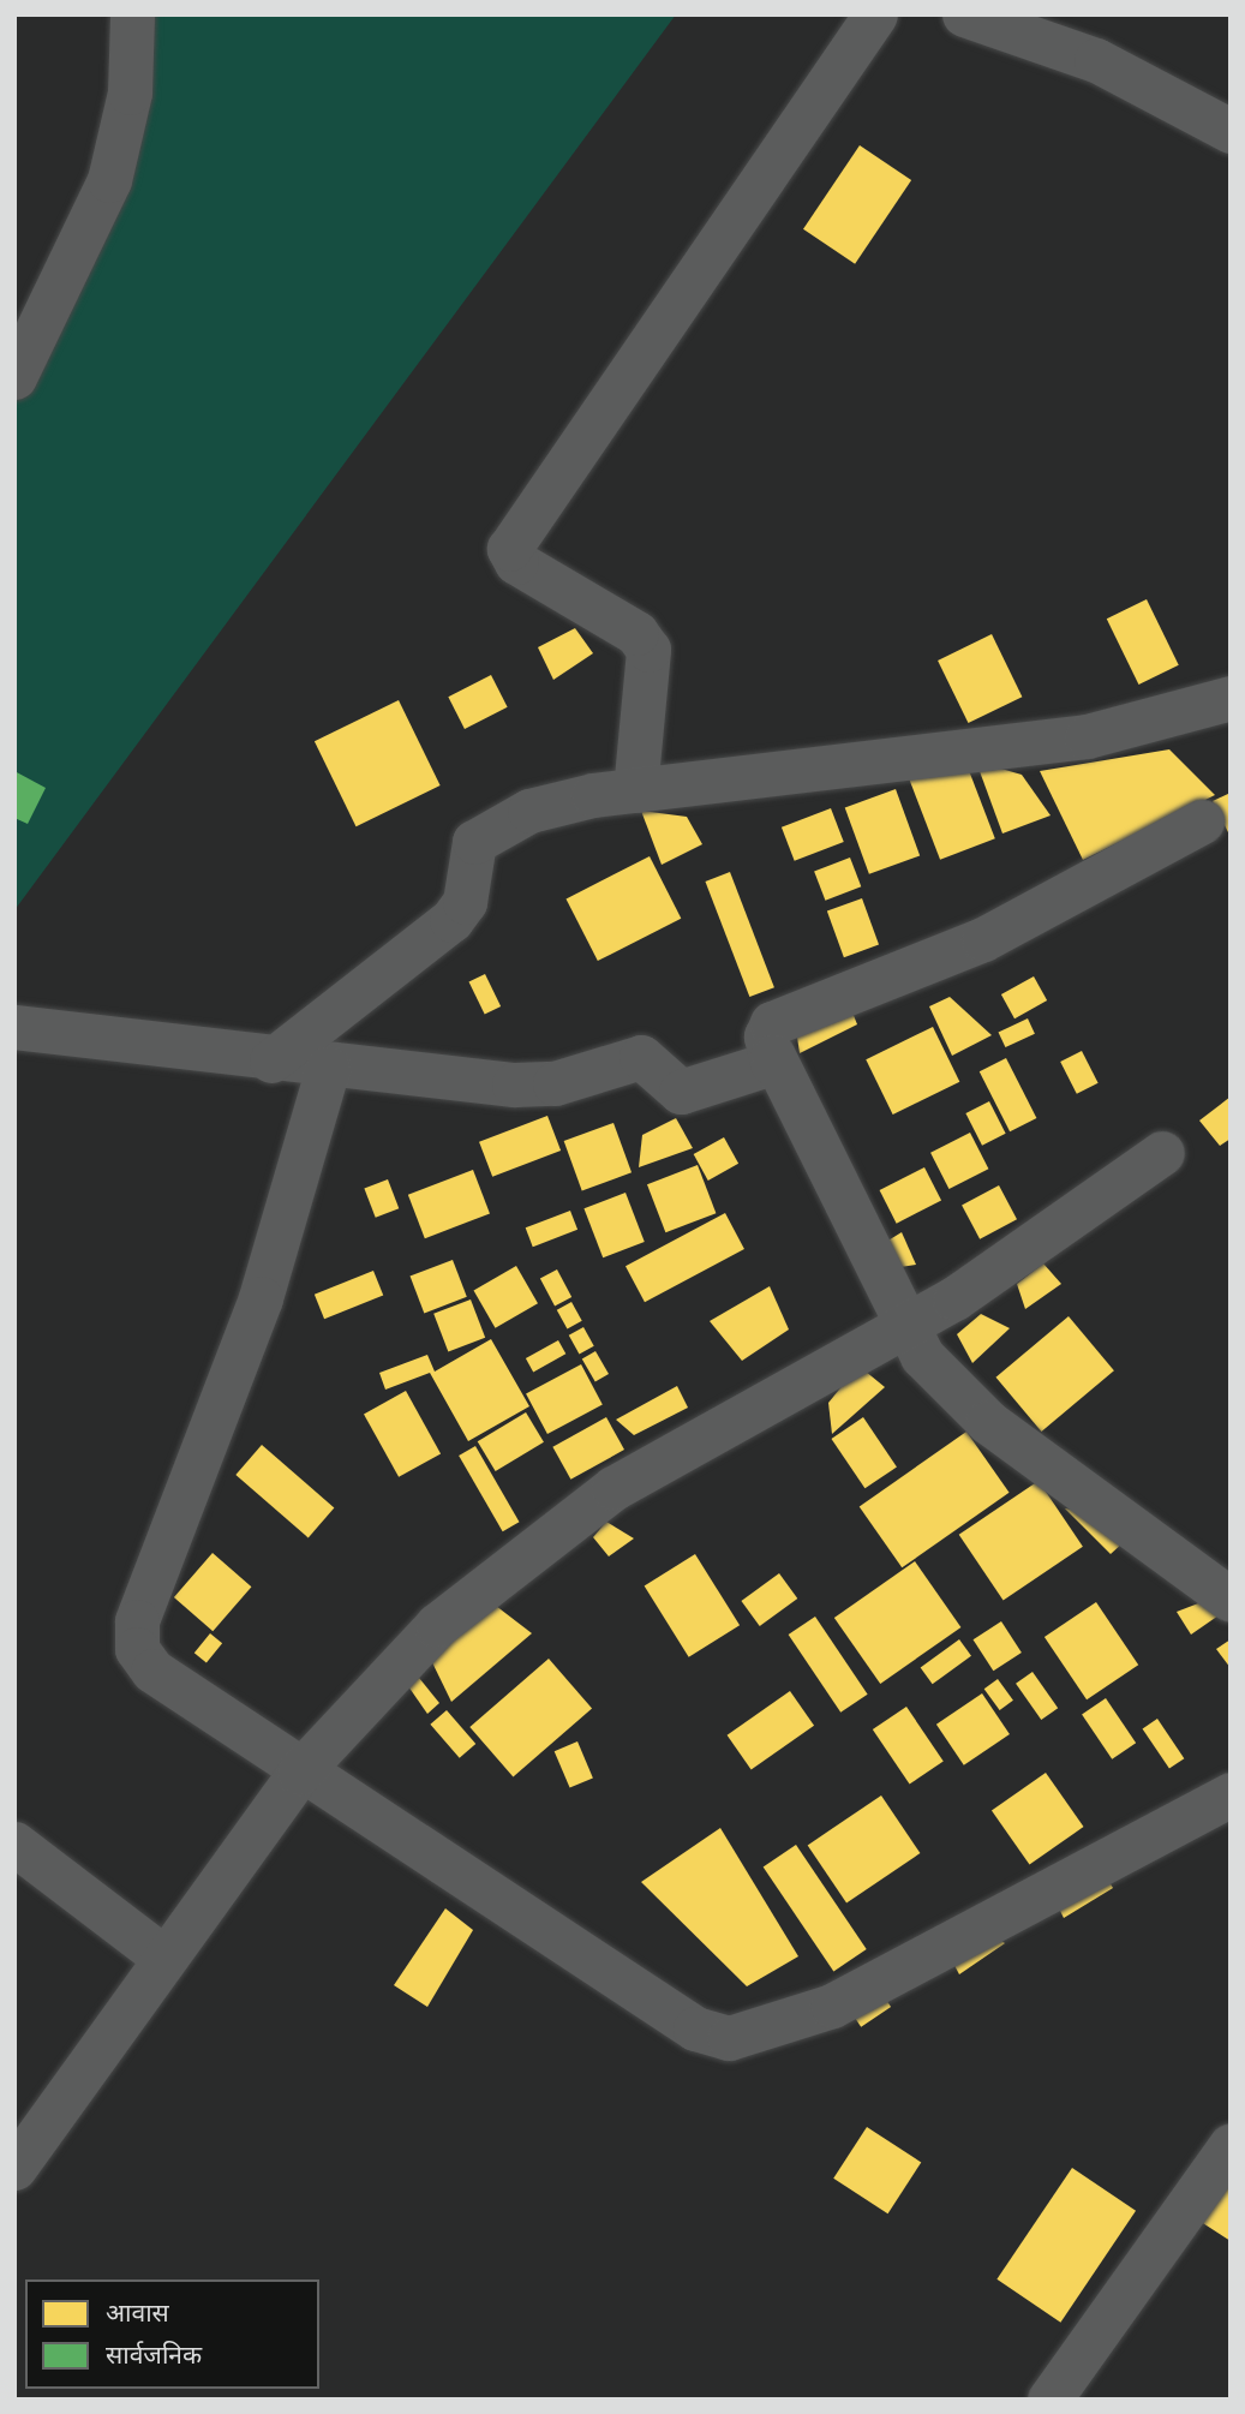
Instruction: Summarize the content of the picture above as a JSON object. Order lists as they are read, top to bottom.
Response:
{
  "legend": ["आवास", "सार्वजनिक"]
}
